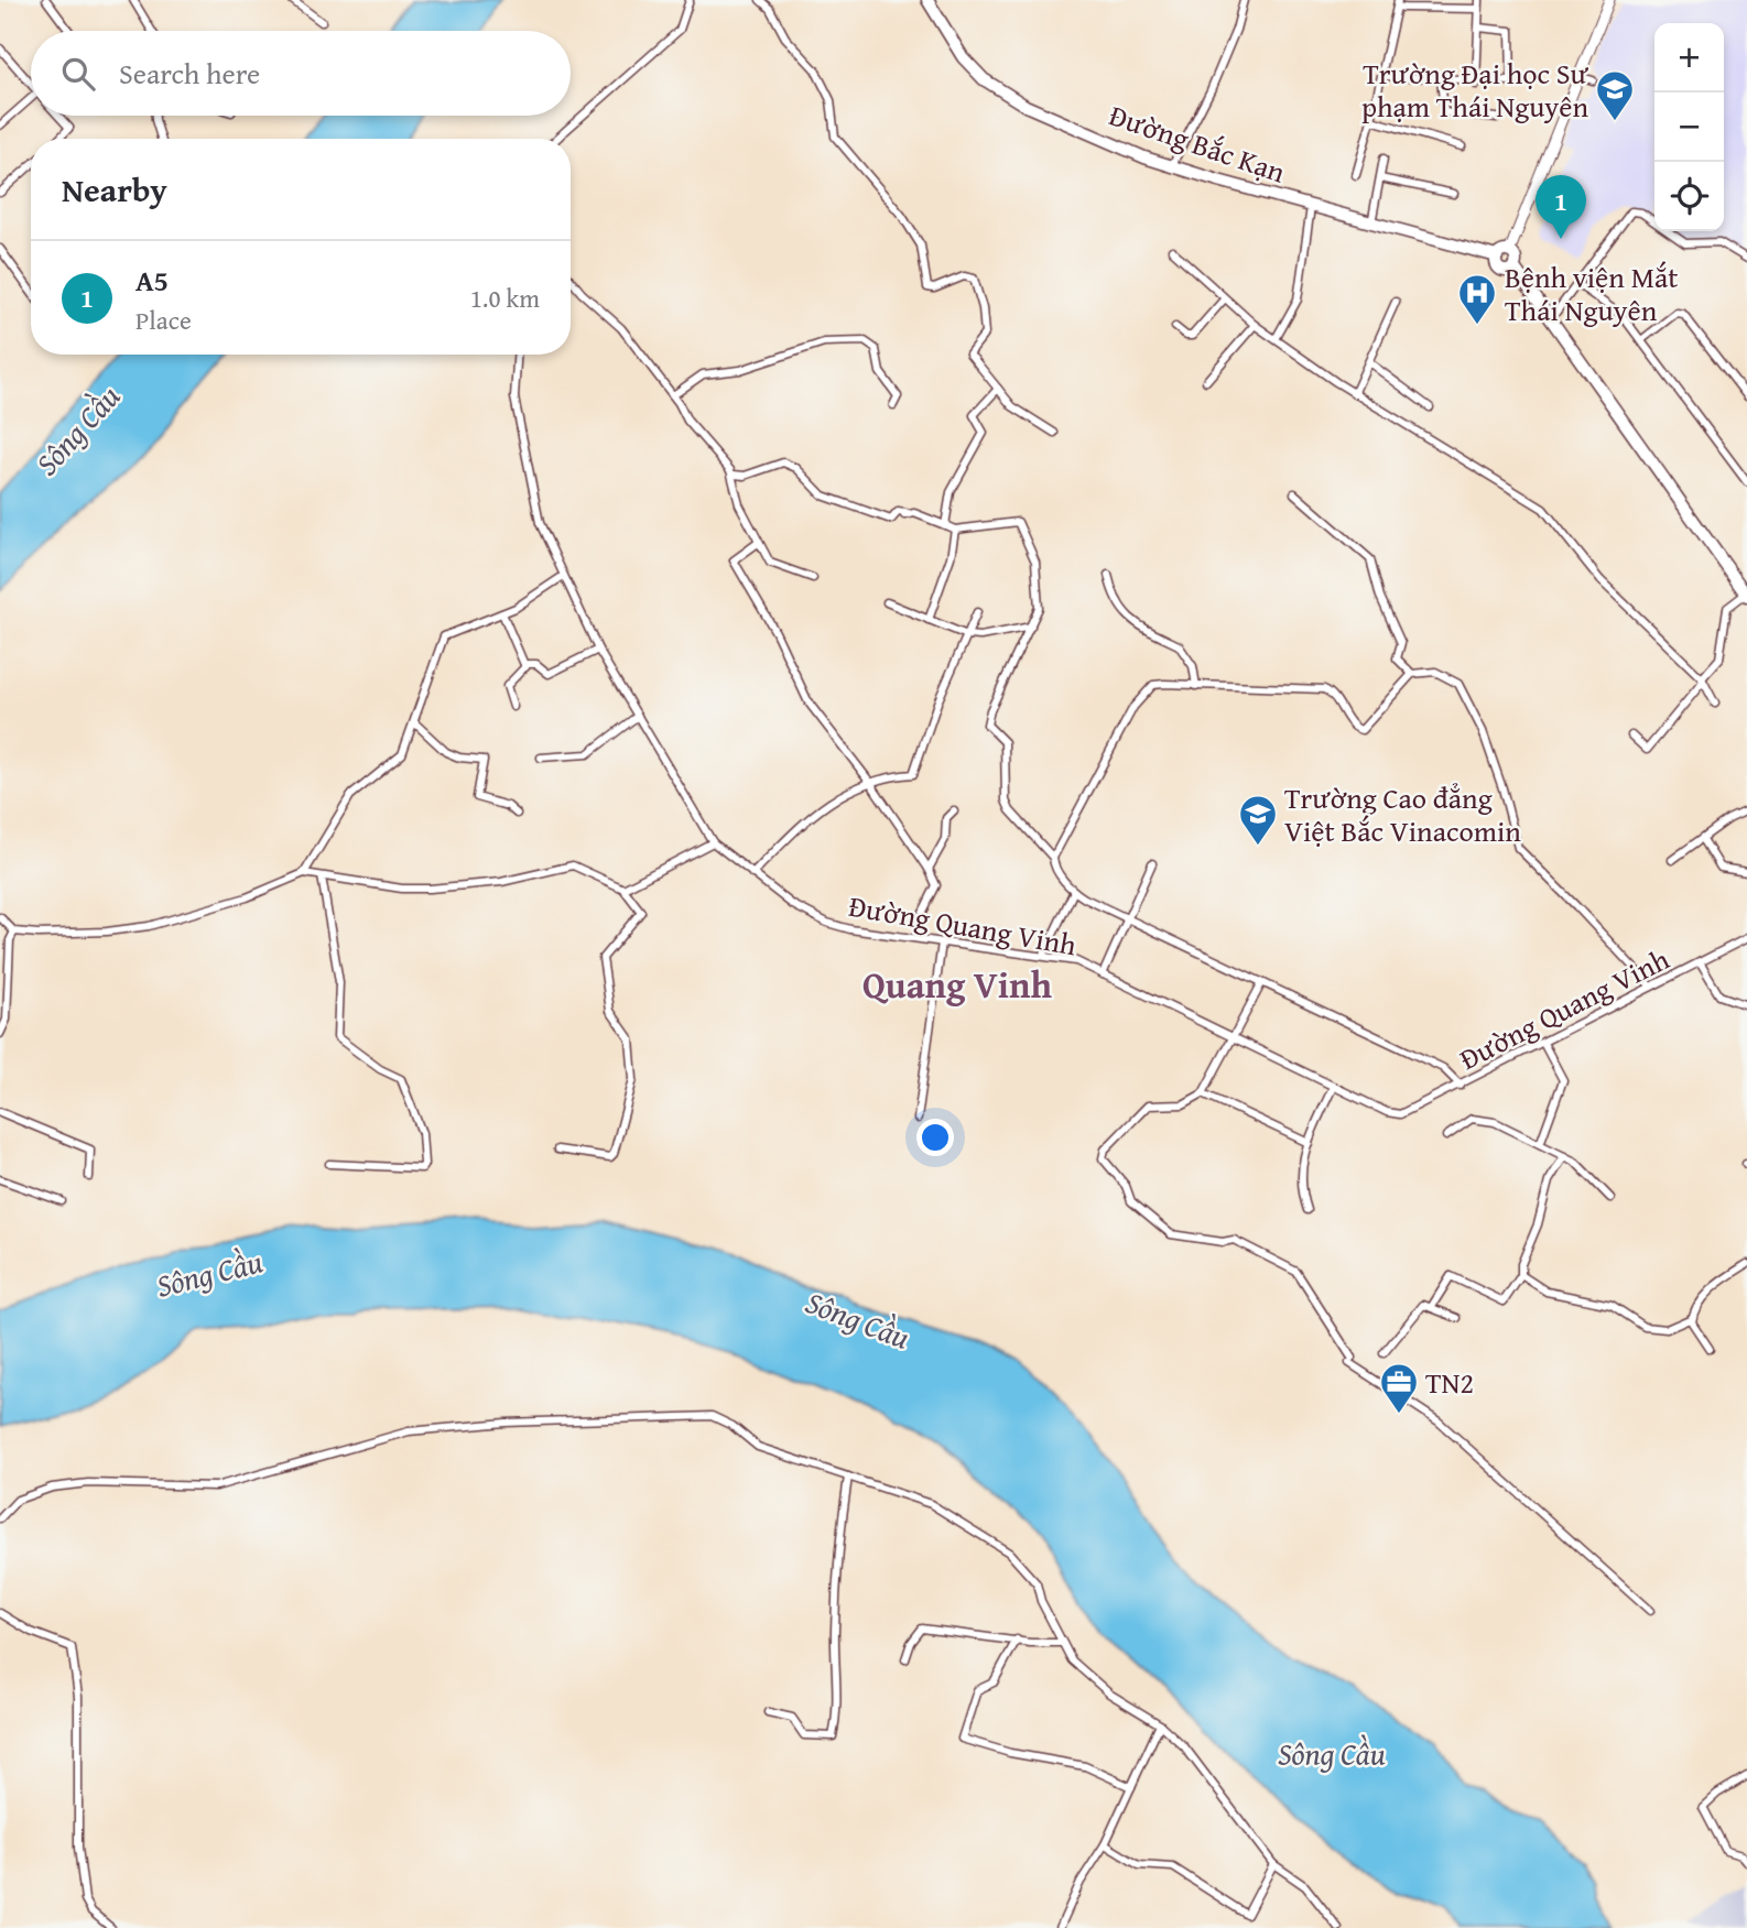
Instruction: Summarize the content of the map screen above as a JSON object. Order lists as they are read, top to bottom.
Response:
{
  "streets": {
    "highway": ["Đường Bắc Kạn"],
    "street": ["Đường Quang Vinh"]
  },
  "districts": ["Quang Vinh"],
  "water": ["Sông Cầu"],
  "places": {
    "school or university": ["Trường Đại học Sư phạm Thái Nguyên", "Trường Cao đẳng Việt Bắc Vinacomin"],
    "hospital": ["Bệnh viện Mắt Thái Nguyên"],
    "office": ["TN2"]
  },
  "page": {
    "map_buttons": ["+", "−"],
    "search": "Search here",
    "heading": "Nearby",
    "pins": "1",
    "list": [
      {
        "mark": "1",
        "name": "A5",
        "note": "Place",
        "value": "1.0 km"
      }
    ]
  }
}
